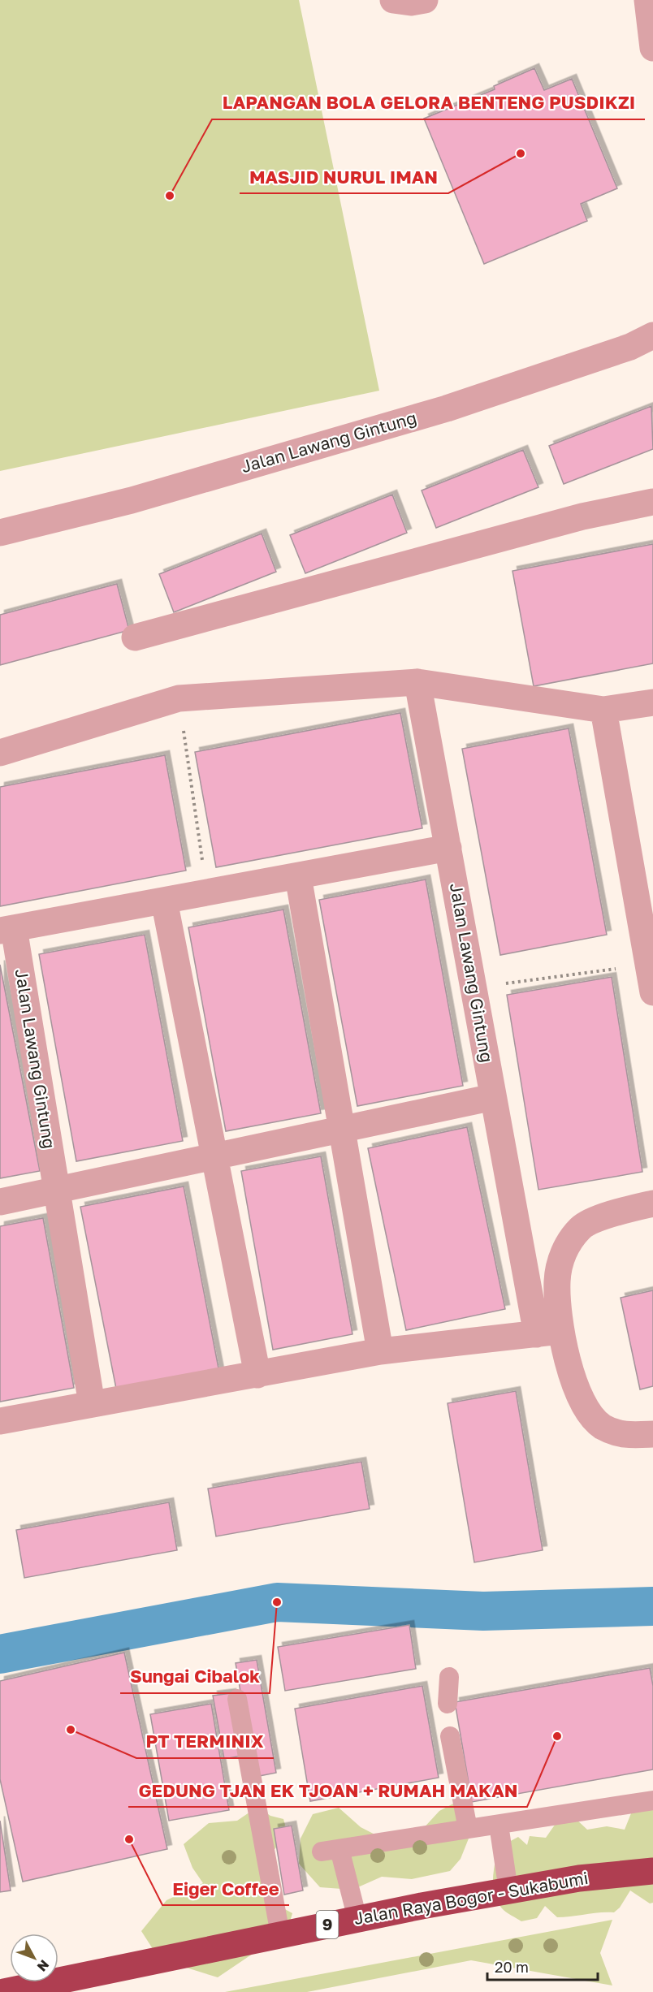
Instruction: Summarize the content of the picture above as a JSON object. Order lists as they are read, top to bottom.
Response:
{
  "streets": {
    "highway": ["Jalan Raya Bogor - Sukabumi", "9"],
    "street": ["Jalan Lawang Gintung"]
  },
  "places": [
    "MASJID NURUL IMAN",
    "LAPANGAN BOLA GELORA BENTENG PUSDIKZI",
    "Sungai Cibalok",
    "PT TERMINIX",
    "GEDUNG TJAN EK TJOAN + RUMAH MAKAN",
    "Eiger Coffee"
  ],
  "scale_bar": "20 m",
  "north": "bottom right"
}
